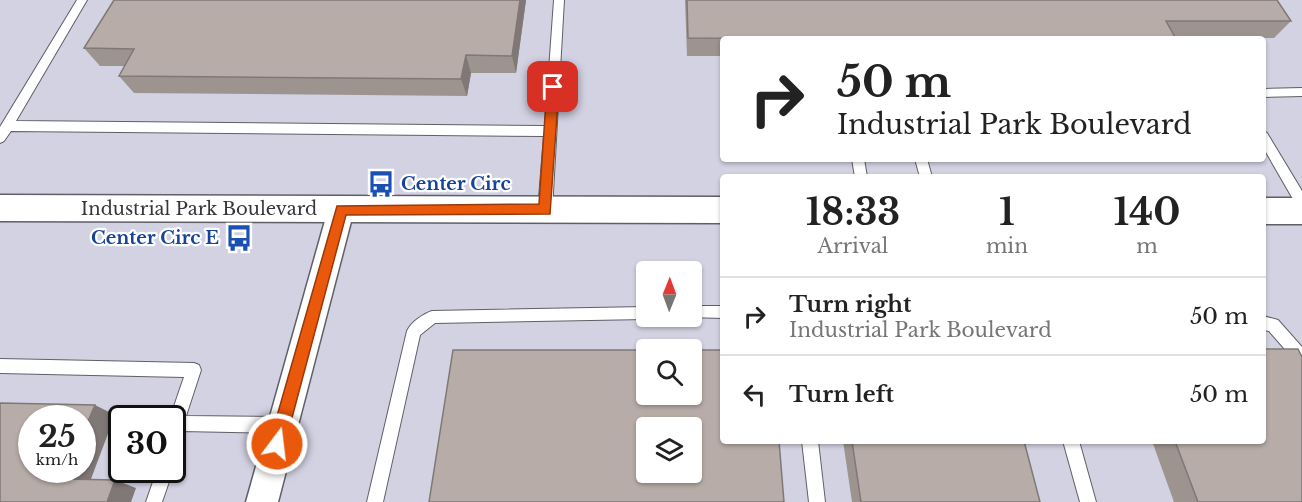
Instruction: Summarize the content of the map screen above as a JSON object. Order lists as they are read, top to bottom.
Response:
{
  "streets": {
    "street": ["Industrial Park Boulevard"]
  },
  "places": {
    "bus stop": ["Center Circ", "Center Circ E"]
  },
  "north": "top",
  "page": {
    "turn": ["50 m", "Industrial Park Boulevard"],
    "eta": [
      "18:33",
      "Arrival",
      "1",
      "min",
      "140",
      "m"
    ],
    "list": [
      {
        "name": "Turn right",
        "note": "Industrial Park Boulevard",
        "value": "50 m"
      },
      {
        "name": "Turn left",
        "value": "50 m"
      }
    ],
    "speed": "25 km/h",
    "limit": "30"
  }
}
